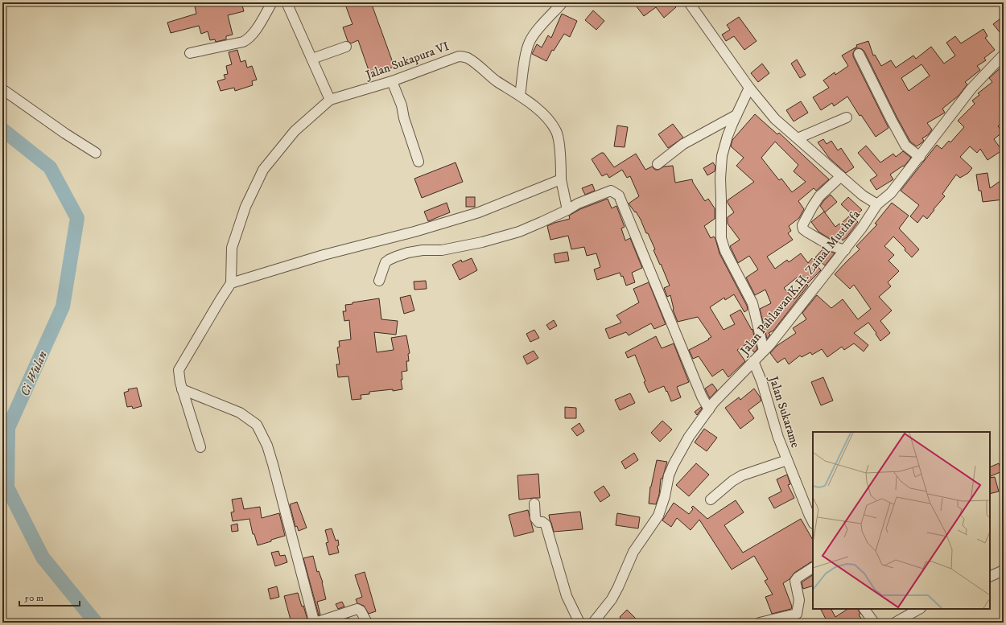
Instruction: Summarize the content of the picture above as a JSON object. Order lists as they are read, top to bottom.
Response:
{
  "streets": {
    "street": ["Jalan Sukapura VI", "Jalan Pahlawan K.H. Zainal Musthafa", "Jalan Sukarame"]
  },
  "crossings": [
    ["Jalan Pahlawan K.H. Zainal Musthafa", "Jalan Sukarame"]
  ],
  "water": ["Ci Wulan"],
  "scale_bar": "50 m"
}
